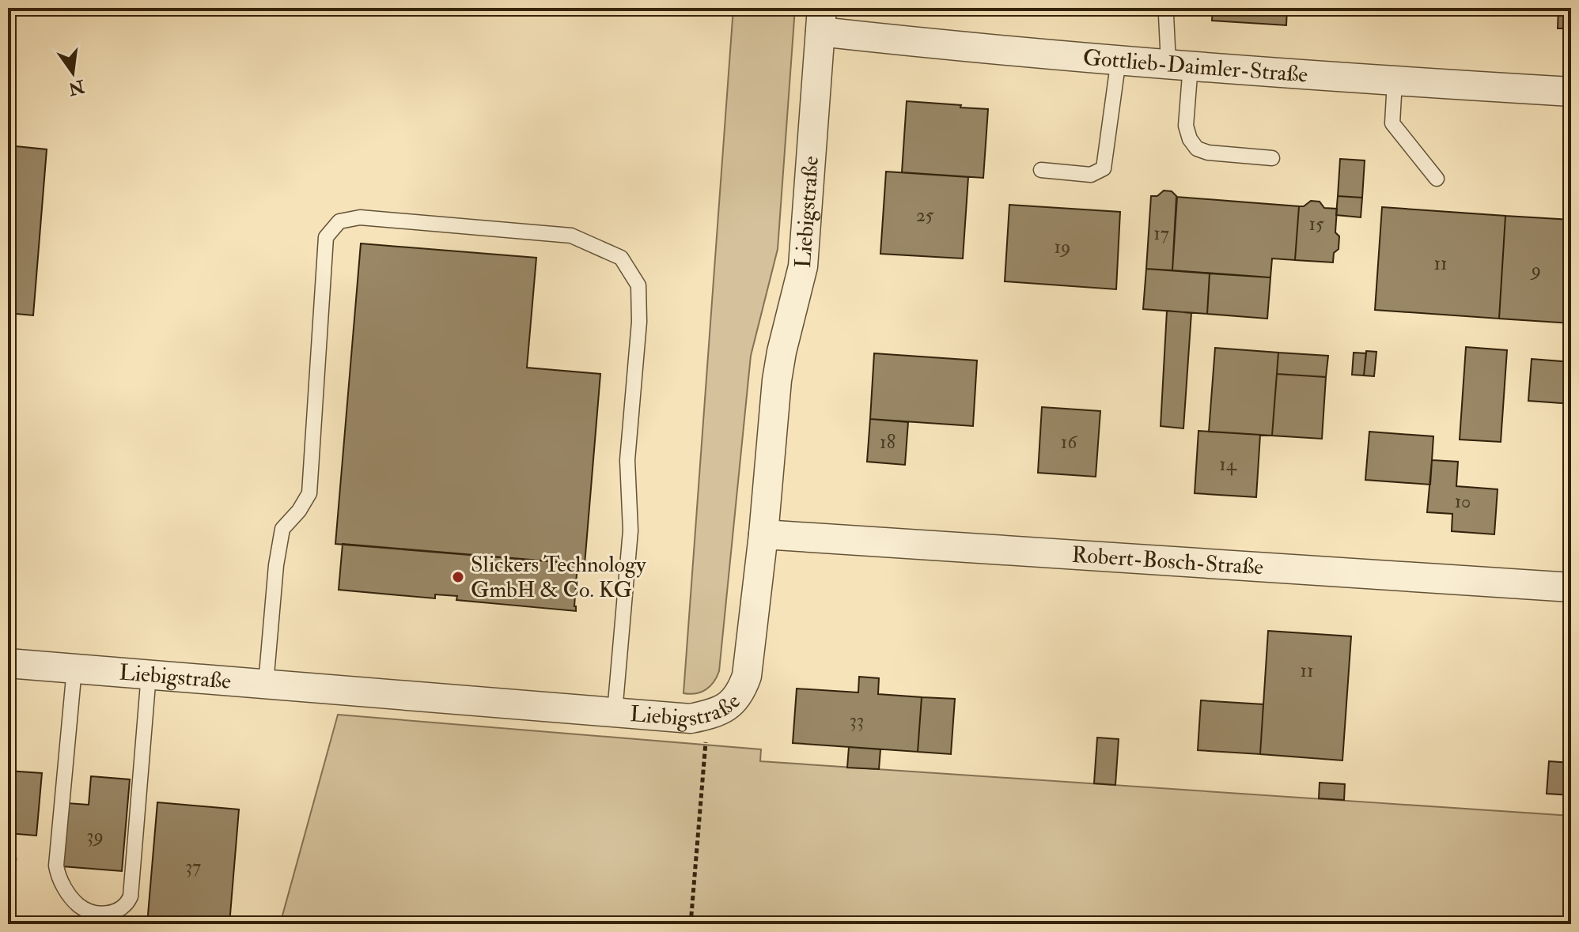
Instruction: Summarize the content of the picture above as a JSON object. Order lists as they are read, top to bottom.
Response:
{
  "streets": {
    "street": ["Gottlieb-Daimler-Straße", "Liebigstraße", "Robert-Bosch-Straße"]
  },
  "crossings": [
    ["Gottlieb-Daimler-Straße", "Liebigstraße"],
    ["Liebigstraße", "Robert-Bosch-Straße"]
  ],
  "places": ["Slickers Technology GmbH & Co. KG"],
  "house_numbers": [
    "25",
    "15",
    "17",
    "19",
    "11",
    "9",
    "18",
    "16",
    "14",
    "10",
    "11",
    "33",
    "39",
    "37"
  ],
  "north": "bottom"
}
